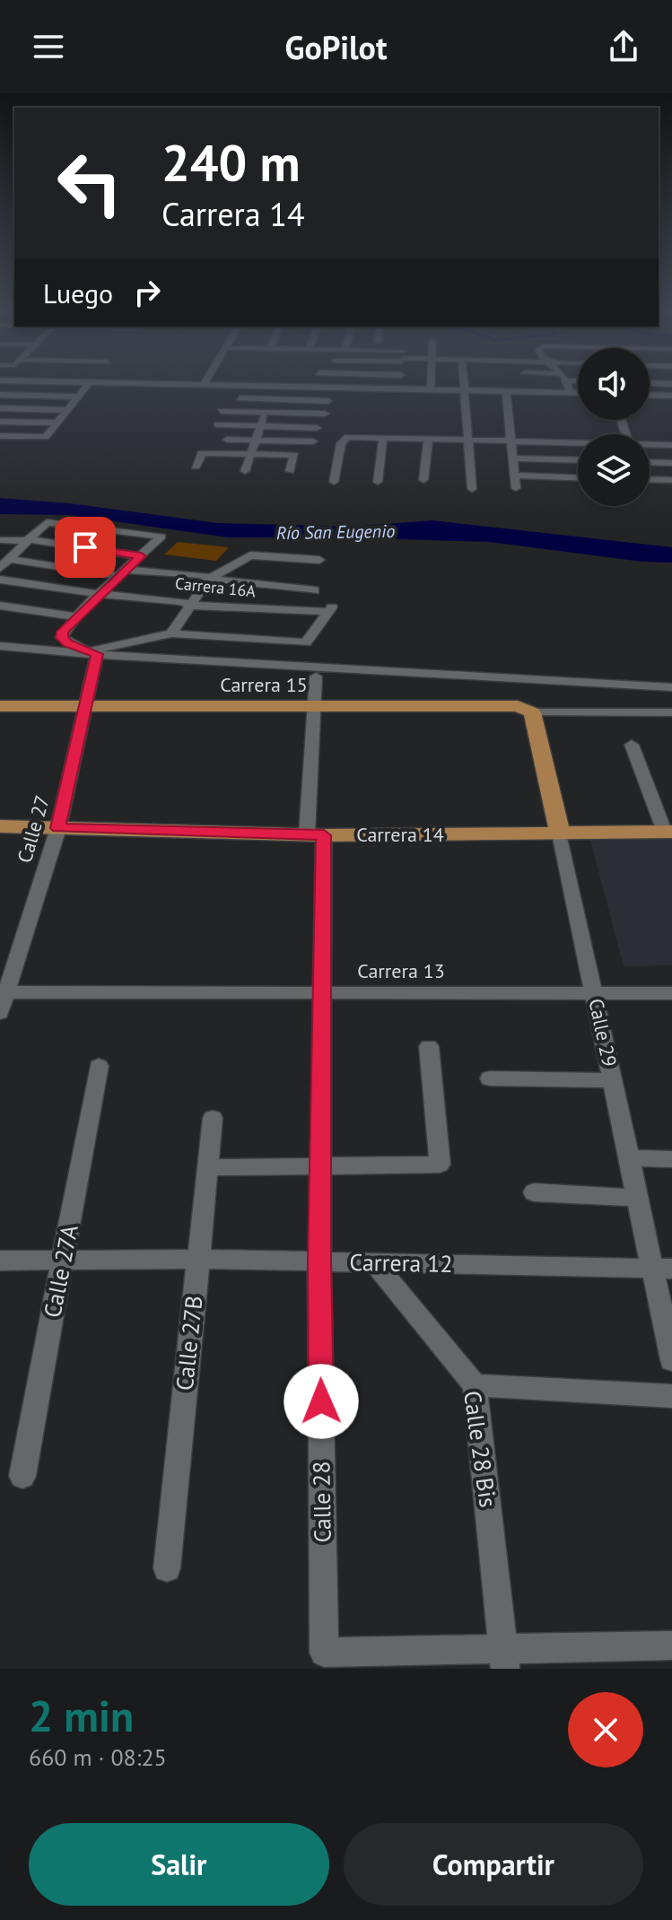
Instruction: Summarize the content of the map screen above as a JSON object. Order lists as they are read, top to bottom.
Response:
{
  "streets": {
    "main road": ["Carrera 15", "Carrera 14", "Calle 29"],
    "street": [
      "Carrera 16A",
      "Calle 27",
      "Carrera 13",
      "Carrera 12",
      "Calle 27A",
      "Calle 27B",
      "Calle 28 Bis",
      "Calle 28"
    ]
  },
  "crossings": [
    ["Carrera 15", "Calle 27"],
    ["Carrera 15", "Calle 29"],
    ["Carrera 15", "Calle 28"],
    ["Calle 27", "Carrera 14"],
    ["Calle 27", "Carrera 13"],
    ["Carrera 14", "Calle 29"],
    ["Carrera 14", "Calle 28"],
    ["Carrera 13", "Calle 29"],
    ["Carrera 13", "Calle 28"],
    ["Calle 29", "Carrera 12"],
    ["Carrera 12", "Calle 27A"],
    ["Carrera 12", "Calle 27B"],
    ["Carrera 12", "Calle 28 Bis"],
    ["Carrera 12", "Calle 28"],
    ["Calle 28 Bis", "Calle 28"]
  ],
  "water": ["Río San Eugenio"],
  "page": {
    "header": "GoPilot",
    "turn": ["240 m", "Carrera 14"],
    "then": "Luego",
    "heading": ["2 min", "660 m · 08:25"],
    "buttons": ["Salir", "Compartir"]
  }
}
